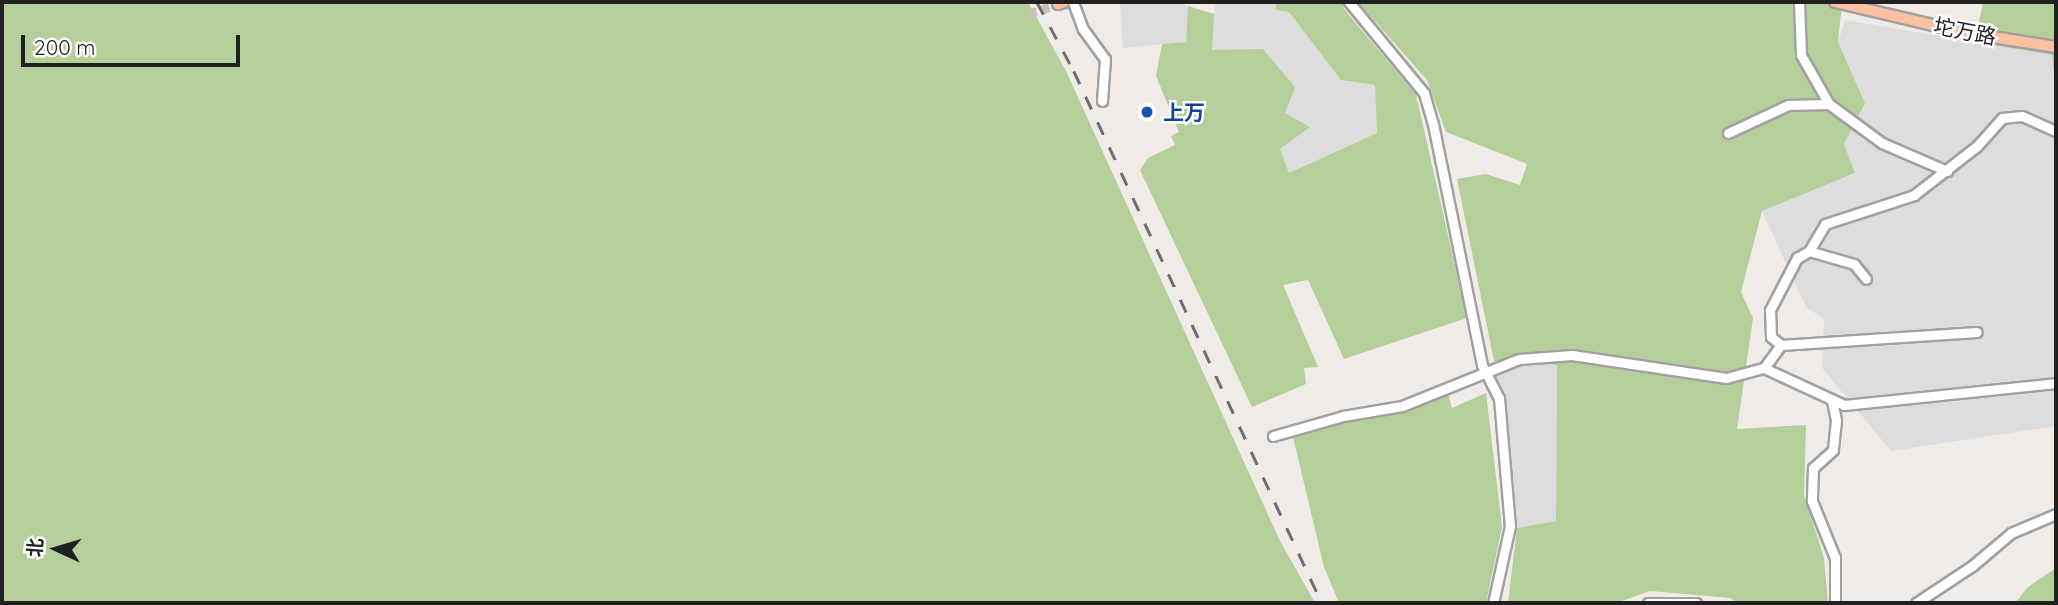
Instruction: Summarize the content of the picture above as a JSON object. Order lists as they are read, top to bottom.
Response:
{
  "streets": {
    "main road": ["坨万路"]
  },
  "places": ["上万"],
  "scale_bar": "200 m",
  "north": "left"
}
